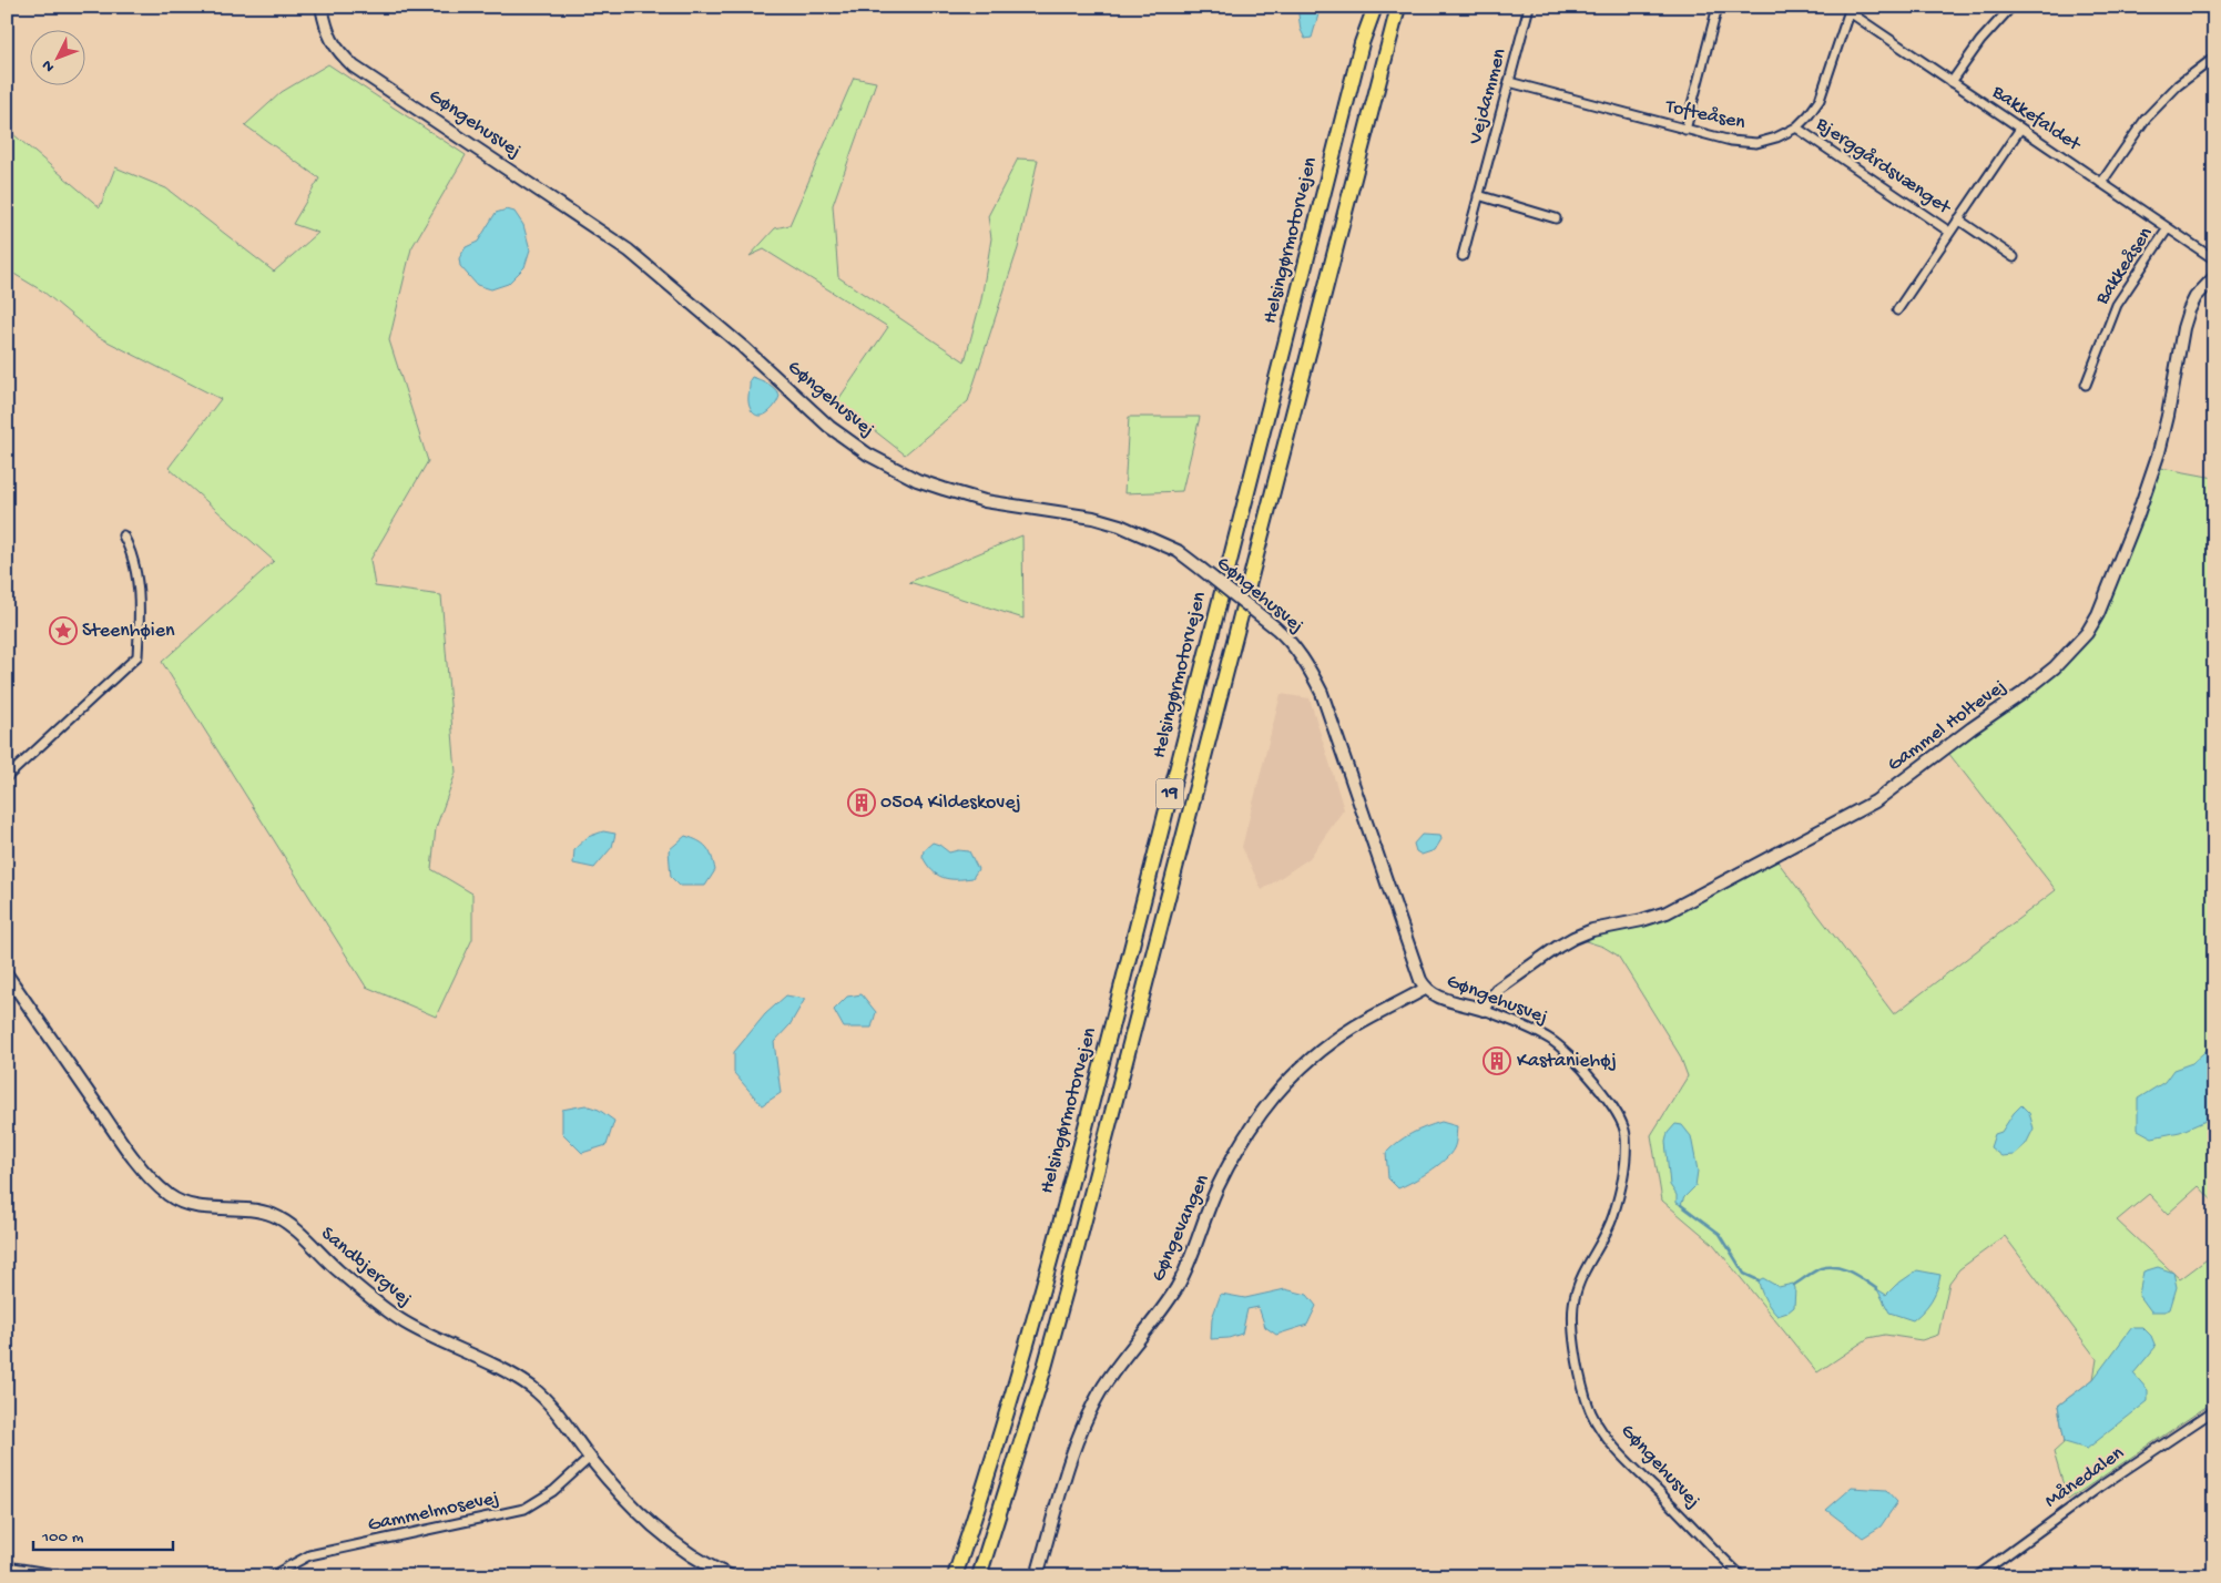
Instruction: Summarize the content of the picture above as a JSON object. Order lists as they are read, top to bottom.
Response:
{
  "streets": {
    "highway": ["Helsingørmotorvejen", "19"],
    "street": [
      "Vejdammen",
      "Tofteåsen",
      "Bakkefaldet",
      "Gøngehusvej",
      "Bjerggårdsvænget",
      "Bakkeåsen",
      "Gammel Holtevej",
      "Gøngevangen",
      "Sandbjergvej",
      "Månedalen",
      "Gammelmosevej"
    ]
  },
  "crossings": [
    ["Vejdammen", "Tofteåsen"],
    ["Tofteåsen", "Bakkefaldet"],
    ["Tofteåsen", "Bjerggårdsvænget"],
    ["Bakkefaldet", "Bjerggårdsvænget"],
    ["Bakkefaldet", "Bakkeåsen"],
    ["Gøngehusvej", "Gammel Holtevej"],
    ["Gøngehusvej", "Gøngevangen"],
    ["Sandbjergvej", "Gammelmosevej"]
  ],
  "places": {
    "place": ["Steenhøien"],
    "building": ["0504 Kildeskovej", "Kastaniehøj"]
  },
  "scale_bar": "100 m",
  "north": "bottom left"
}
